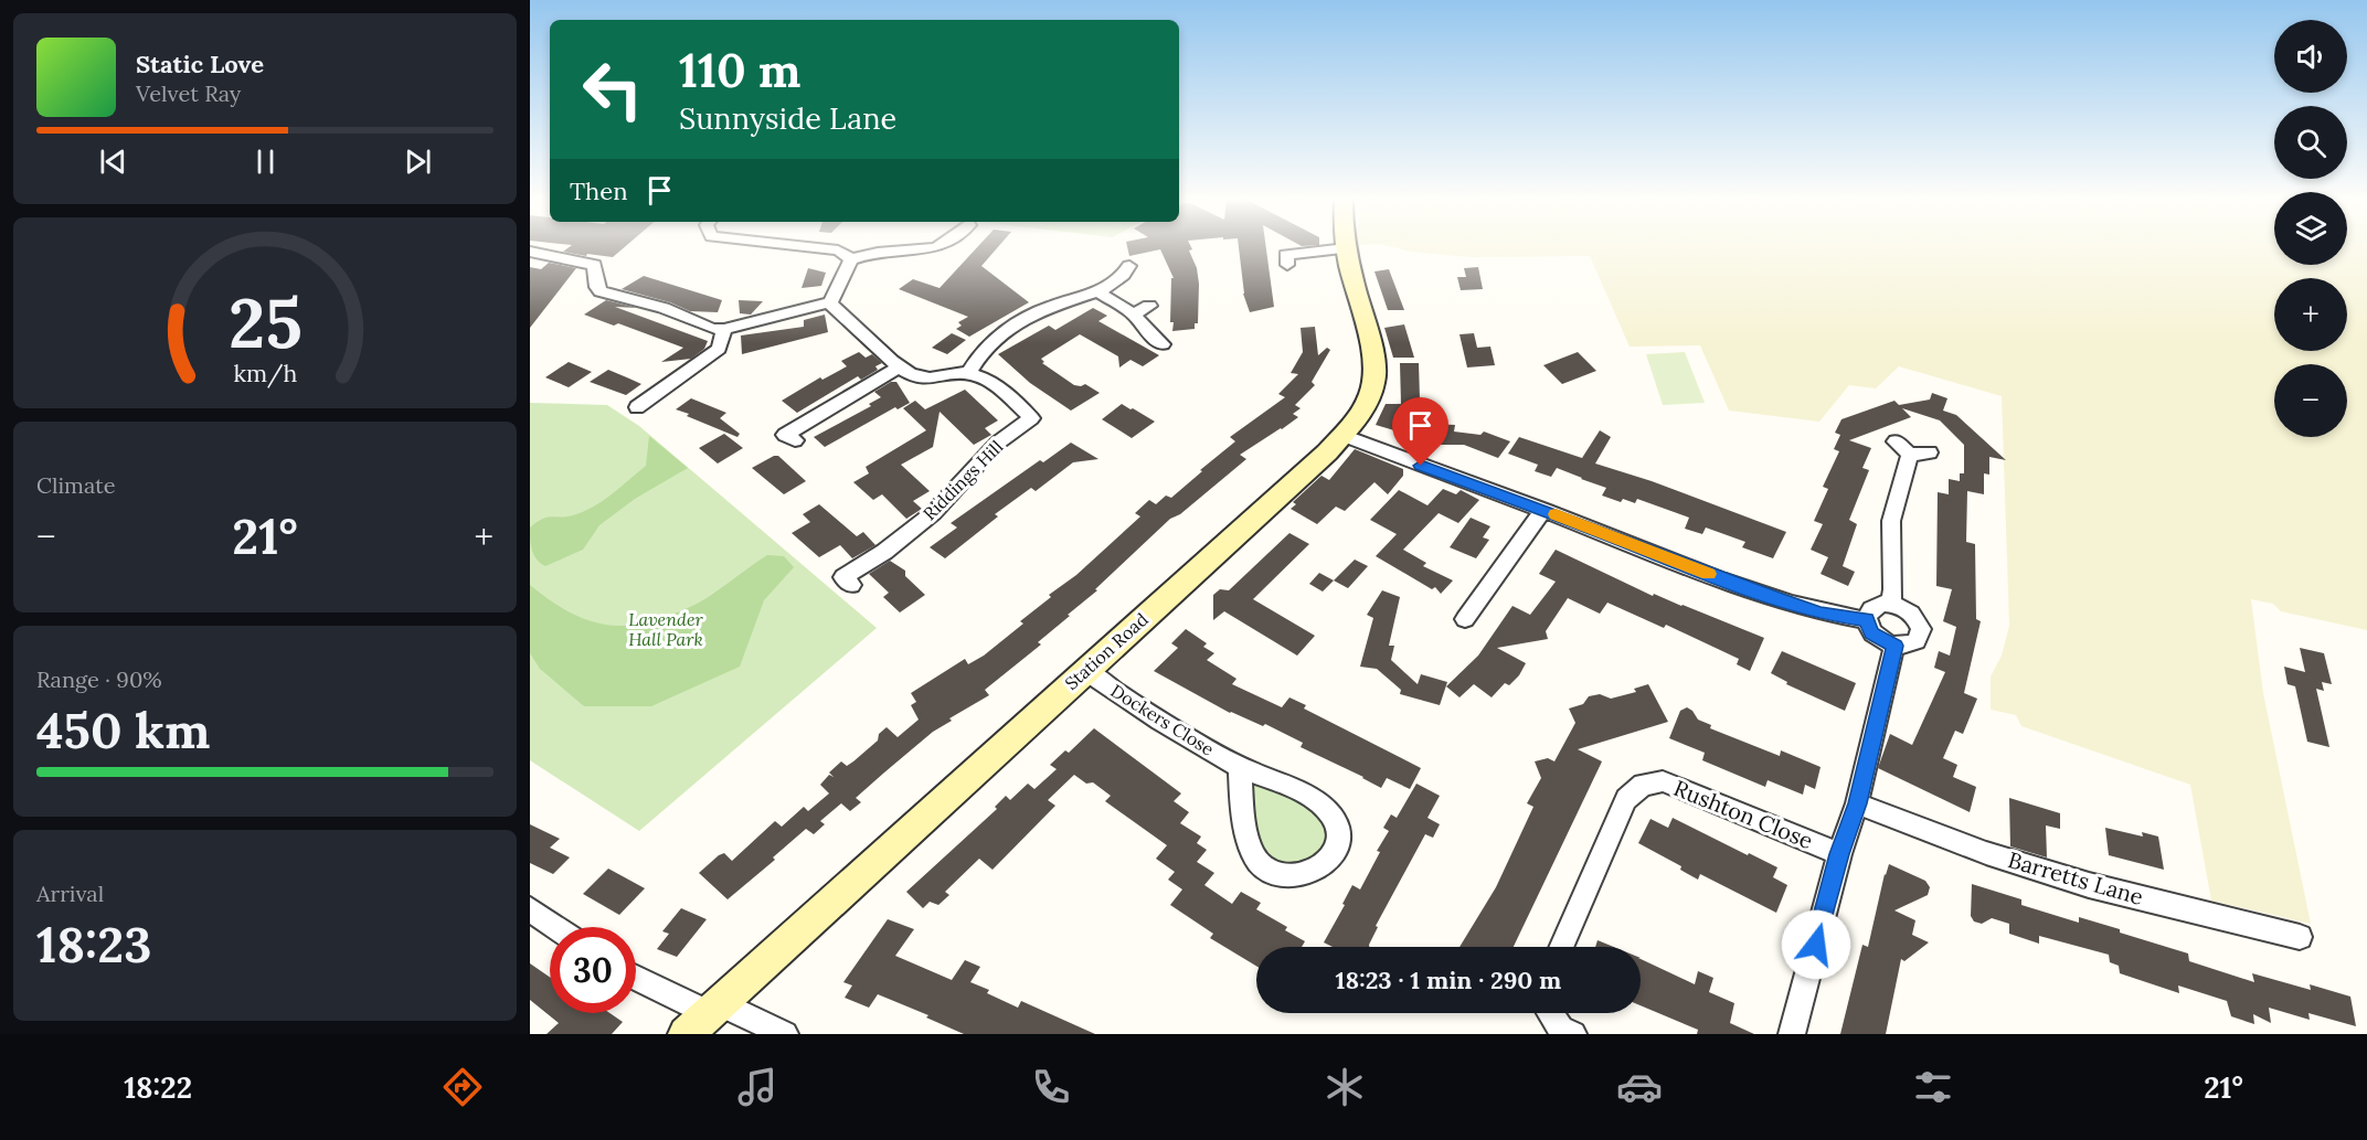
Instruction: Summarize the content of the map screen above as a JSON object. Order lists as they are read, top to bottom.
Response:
{
  "streets": {
    "street": [
      "Riddings Hill",
      "Station Road",
      "Dockers Close",
      "Rushton Close",
      "Barretts Lane"
    ]
  },
  "crossings": [
    ["Station Road", "Dockers Close"]
  ],
  "parks": ["Lavender Hall Park"],
  "page": {
    "map_buttons": ["+", "−"],
    "turn": ["110 m", "Sunnyside Lane"],
    "song": ["Static Love", "Velvet Ray"],
    "then": "Then",
    "tile": [
      "Climate",
      ["Range · 90%", "450 km"],
      ["Arrival", "18:23"]
    ],
    "heat": ["−", "21°", "+"],
    "limit": "30",
    "trip": "18:23 · 1 min · 290 m",
    "tabs": ["18:22", "21°"],
    "gauge": ["25", "km/h"]
  }
}
